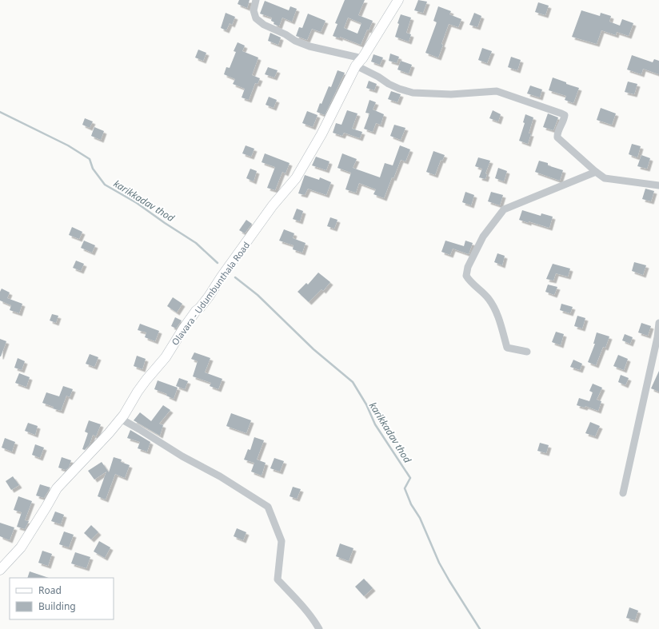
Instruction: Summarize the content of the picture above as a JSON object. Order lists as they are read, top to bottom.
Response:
{
  "streets": {
    "main road": ["Olavara - Udumbunthala Road"]
  },
  "water": ["karikkadav thod"],
  "legend": ["Road", "Building"]
}
